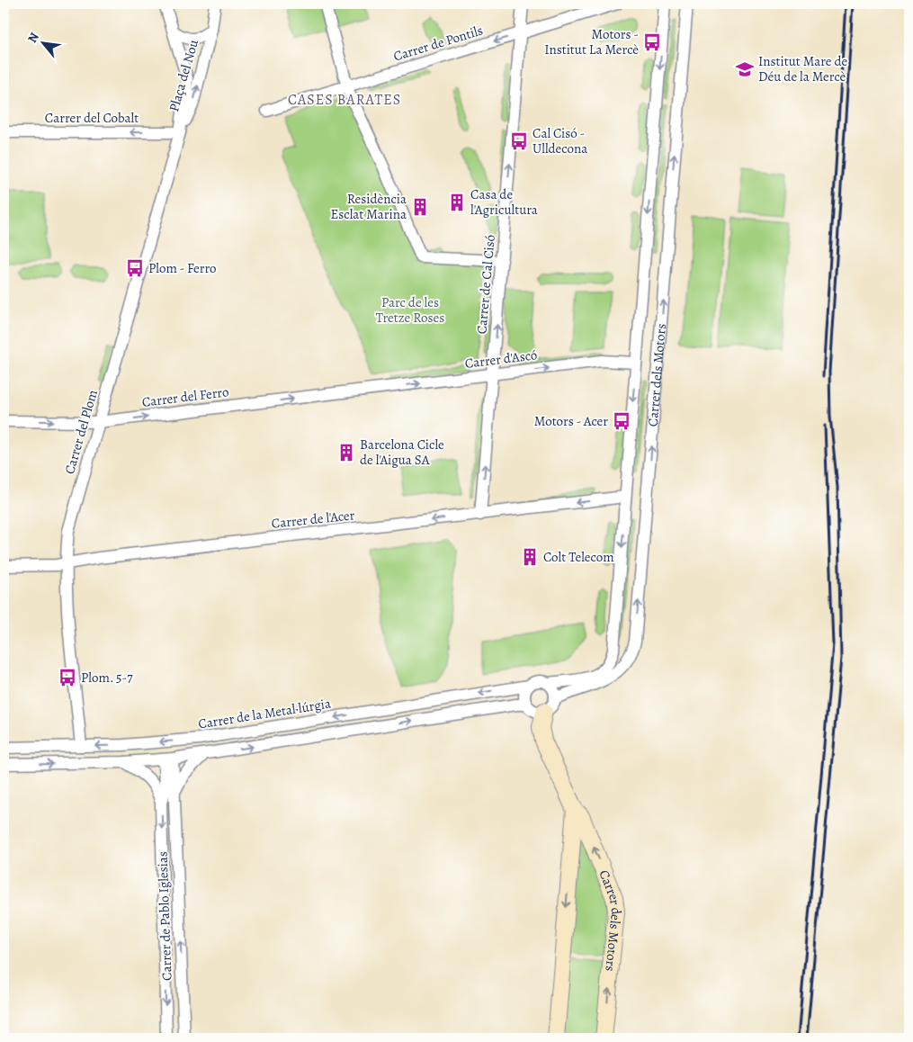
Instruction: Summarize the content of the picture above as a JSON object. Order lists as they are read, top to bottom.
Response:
{
  "streets": {
    "street": [
      "Carrer de Pontils",
      "Plaça del Nou",
      "Carrer del Cobalt",
      "Carrer de Cal Cisó",
      "Carrer d'Ascó",
      "Carrer dels Motors",
      "Carrer del Ferro",
      "Carrer del Plom",
      "Carrer de l'Acer",
      "Carrer de la Metal·lúrgia",
      "Carrer de Pablo Iglesias"
    ]
  },
  "crossings": [
    ["Carrer de Pontils", "Carrer de Cal Cisó"],
    ["Plaça del Nou", "Carrer del Cobalt"],
    ["Plaça del Nou", "Carrer del Plom"],
    ["Carrer del Cobalt", "Carrer del Plom"],
    ["Carrer de Cal Cisó", "Carrer d'Ascó"],
    ["Carrer de Cal Cisó", "Carrer de l'Acer"],
    ["Carrer d'Ascó", "Carrer dels Motors"],
    ["Carrer d'Ascó", "Carrer del Ferro"],
    ["Carrer dels Motors", "Carrer de l'Acer"],
    ["Carrer dels Motors", "Carrer de la Metal·lúrgia"],
    ["Carrer del Ferro", "Carrer del Plom"],
    ["Carrer del Plom", "Carrer de l'Acer"],
    ["Carrer del Plom", "Carrer de la Metal·lúrgia"]
  ],
  "one_way": [
    "Carrer de Pontils",
    "Carrer del Cobalt",
    "Carrer de Cal Cisó",
    "Carrer d'Ascó",
    "Carrer del Ferro",
    "Carrer de l'Acer"
  ],
  "districts": ["CASES BARATES"],
  "parks": ["Parc de les Tretze Roses"],
  "places": {
    "bus stop": [
      "Motors - Institut La Mercè",
      "Cal Cisó - Ulldecona",
      "Plom - Ferro",
      "Motors - Acer",
      "Plom. 5-7"
    ],
    "school or university": ["Institut Mare de Déu de la Mercè"],
    "building": [
      "Casa de l'Agricultura",
      "Residència Esclat Marina",
      "Barcelona Cicle de l'Aigua SA",
      "Colt Telecom"
    ]
  },
  "north": "top left"
}
